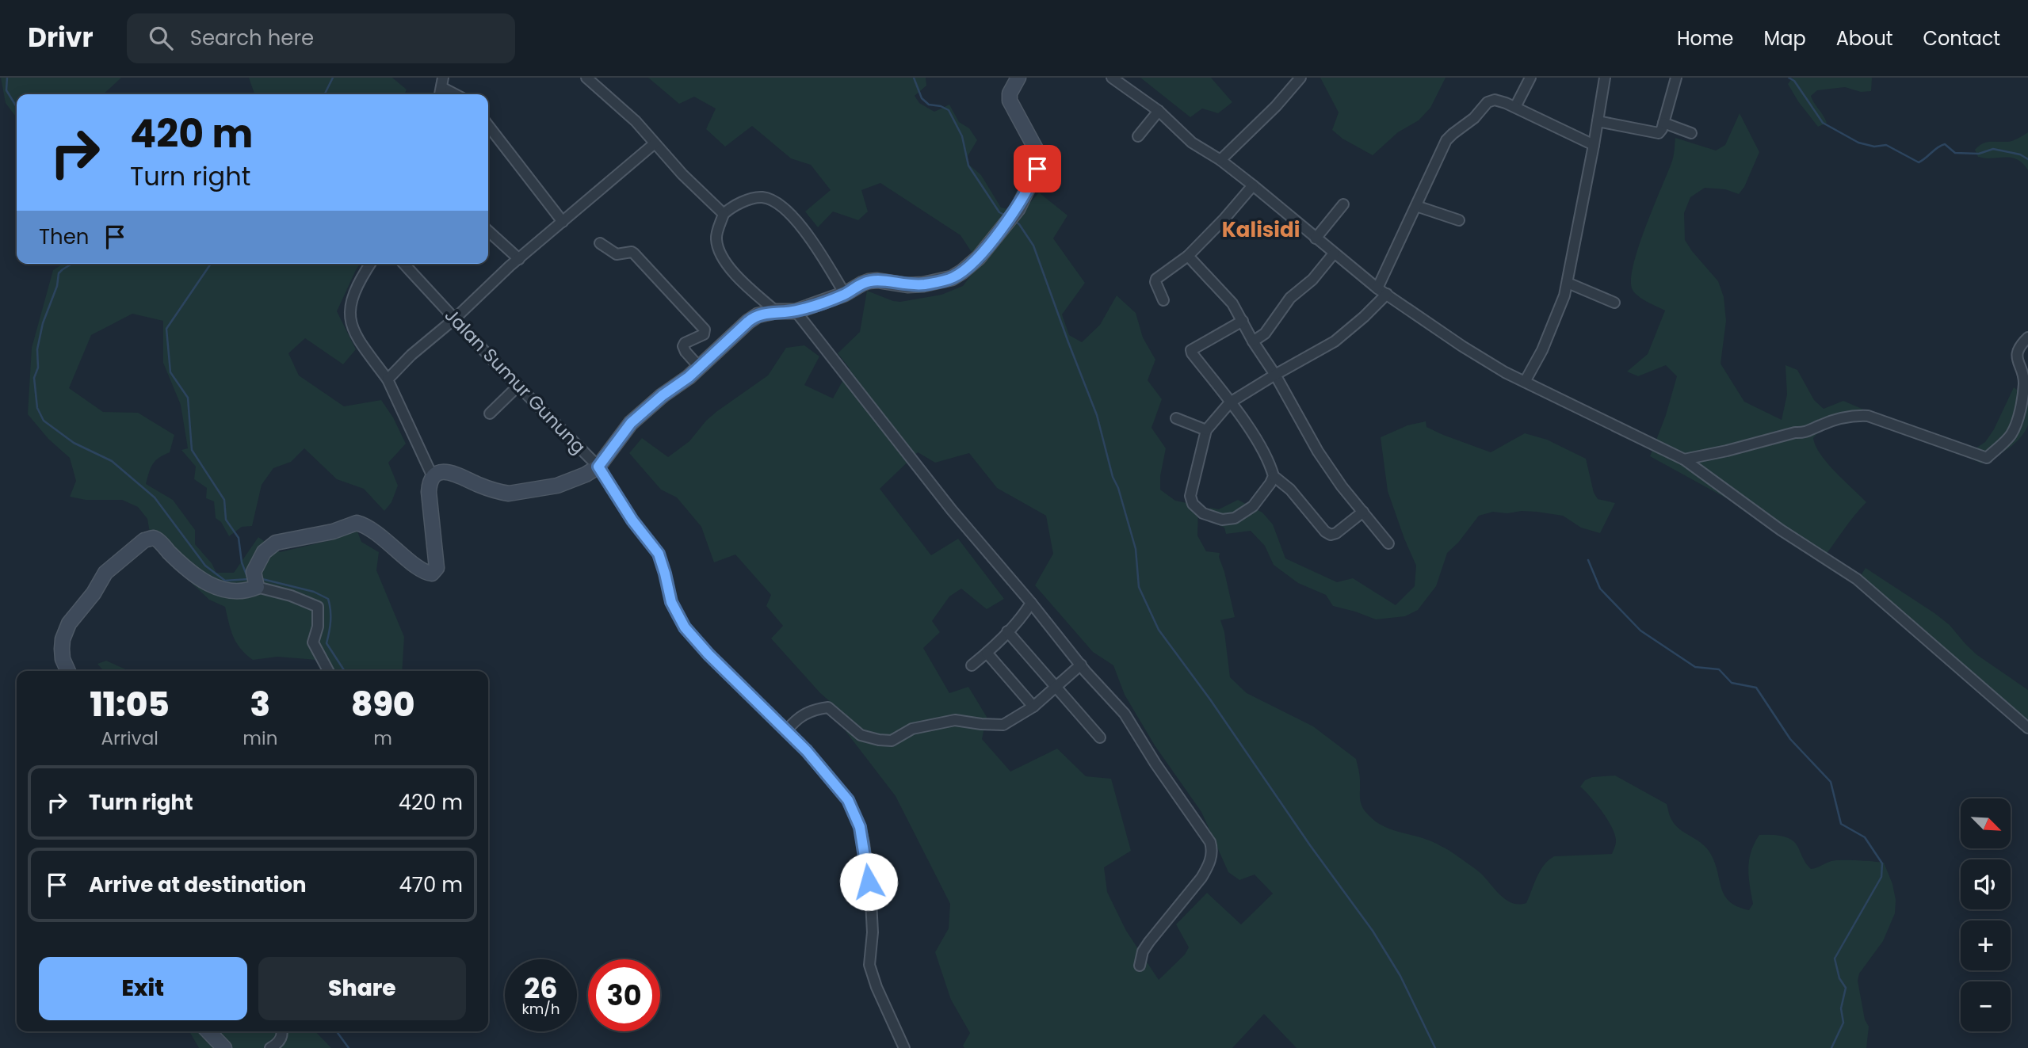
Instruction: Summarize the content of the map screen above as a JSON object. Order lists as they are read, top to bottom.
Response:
{
  "streets": {
    "street": ["Jalan Sumur Gunung"]
  },
  "districts": ["Kalisidi"],
  "north": "bottom right",
  "page": {
    "header": "Drivr",
    "search": "Search here",
    "nav": [
      "Home",
      "Map",
      "About",
      "Contact"
    ],
    "turn": ["420 m", "Turn right"],
    "then": "Then",
    "eta": [
      "11:05",
      "Arrival",
      "3",
      "min",
      "890",
      "m"
    ],
    "list": [
      {
        "name": "Turn right",
        "value": "420 m"
      },
      {
        "name": "Arrive at destination",
        "value": "470 m"
      }
    ],
    "map_buttons": ["+", "−"],
    "buttons": ["Exit", "Share"],
    "speed": "26 km/h",
    "limit": "30"
  }
}
